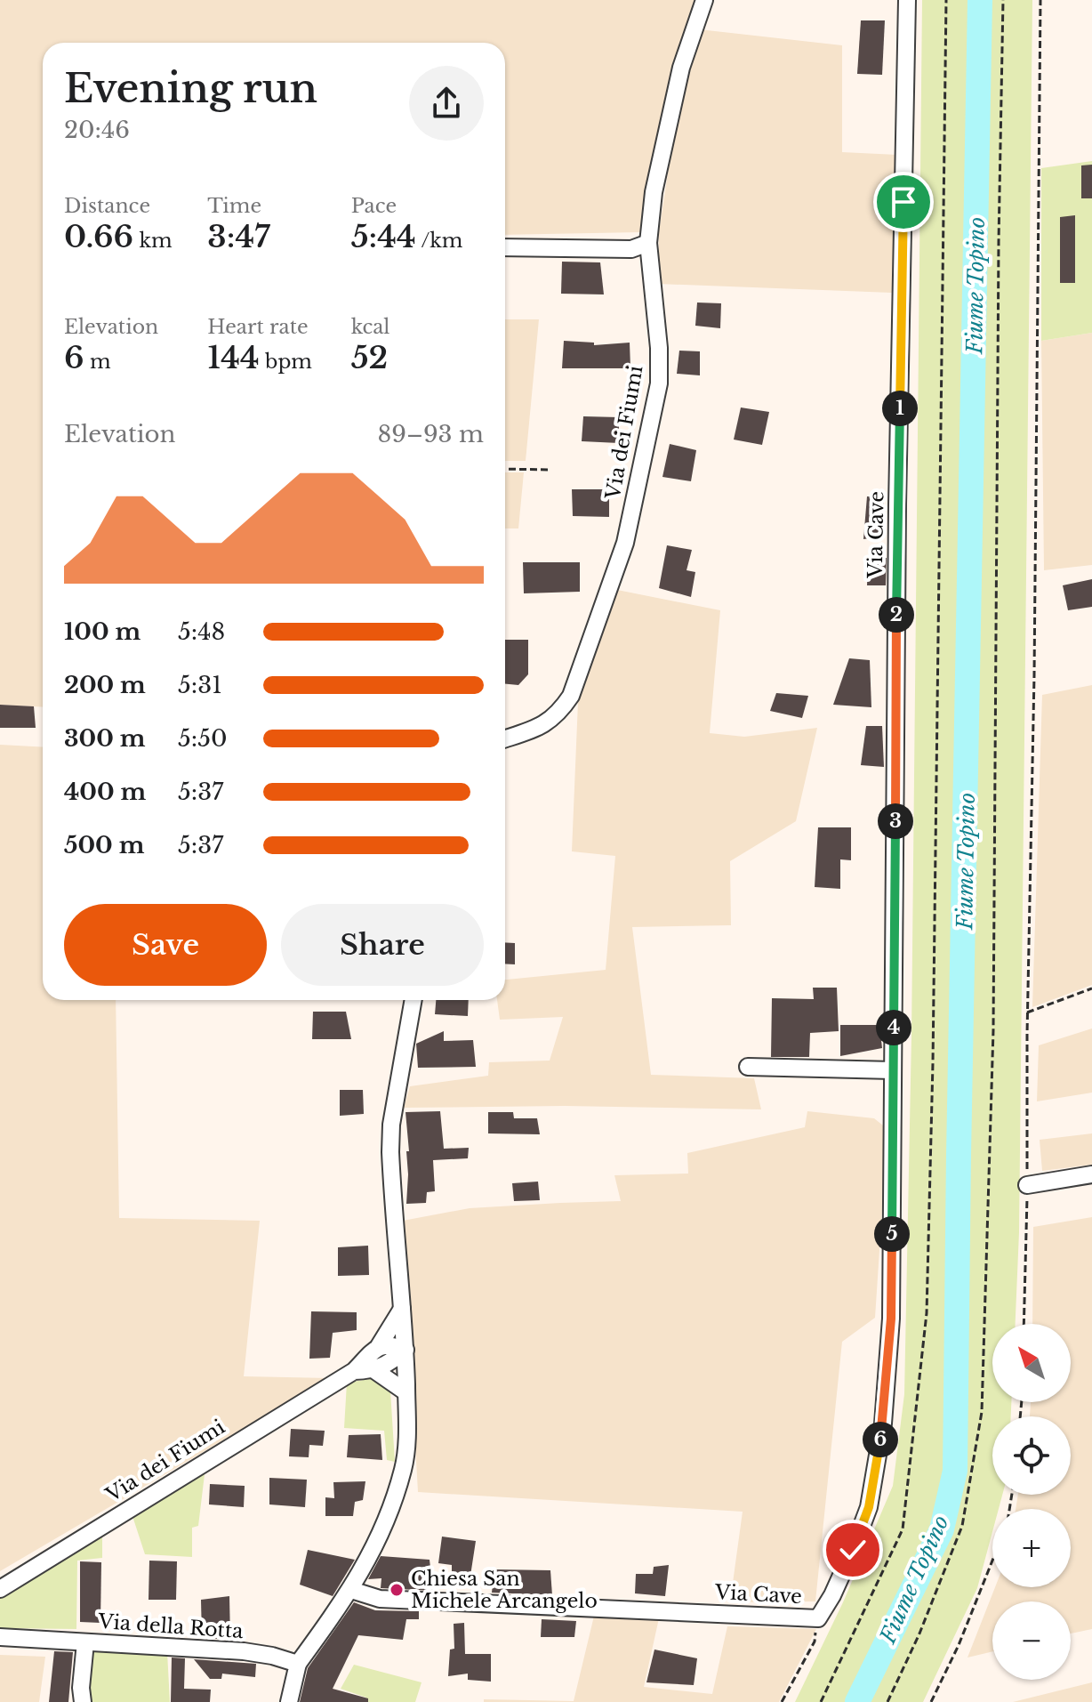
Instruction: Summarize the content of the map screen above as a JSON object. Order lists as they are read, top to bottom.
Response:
{
  "streets": {
    "street": ["Via dei Fiumi", "Via Cave", "Via della Rotta"]
  },
  "water": ["Fiume Topino"],
  "places": ["Chiesa San Michele Arcangelo"],
  "north": "top left",
  "page": {
    "heading": ["Evening run", "20:46"],
    "stats": [
      ["Distance", "0.66 km"],
      ["Time", "3:47"],
      ["Pace", "5:44 /km"],
      ["Elevation", "6 m"],
      ["Heart rate", "144 bpm"],
      ["kcal", "52"]
    ],
    "pins": [
      "1",
      "2",
      "3",
      "4",
      "5",
      "6"
    ],
    "chart": ["Elevation", "89–93 m"],
    "list": [
      {
        "name": "100 m",
        "note": "5:48"
      },
      {
        "name": "200 m",
        "note": "5:31"
      },
      {
        "name": "300 m",
        "note": "5:50"
      },
      {
        "name": "400 m",
        "note": "5:37"
      },
      {
        "name": "500 m",
        "note": "5:37"
      }
    ],
    "buttons": ["Save", "Share"],
    "map_buttons": ["+", "−"]
  }
}
